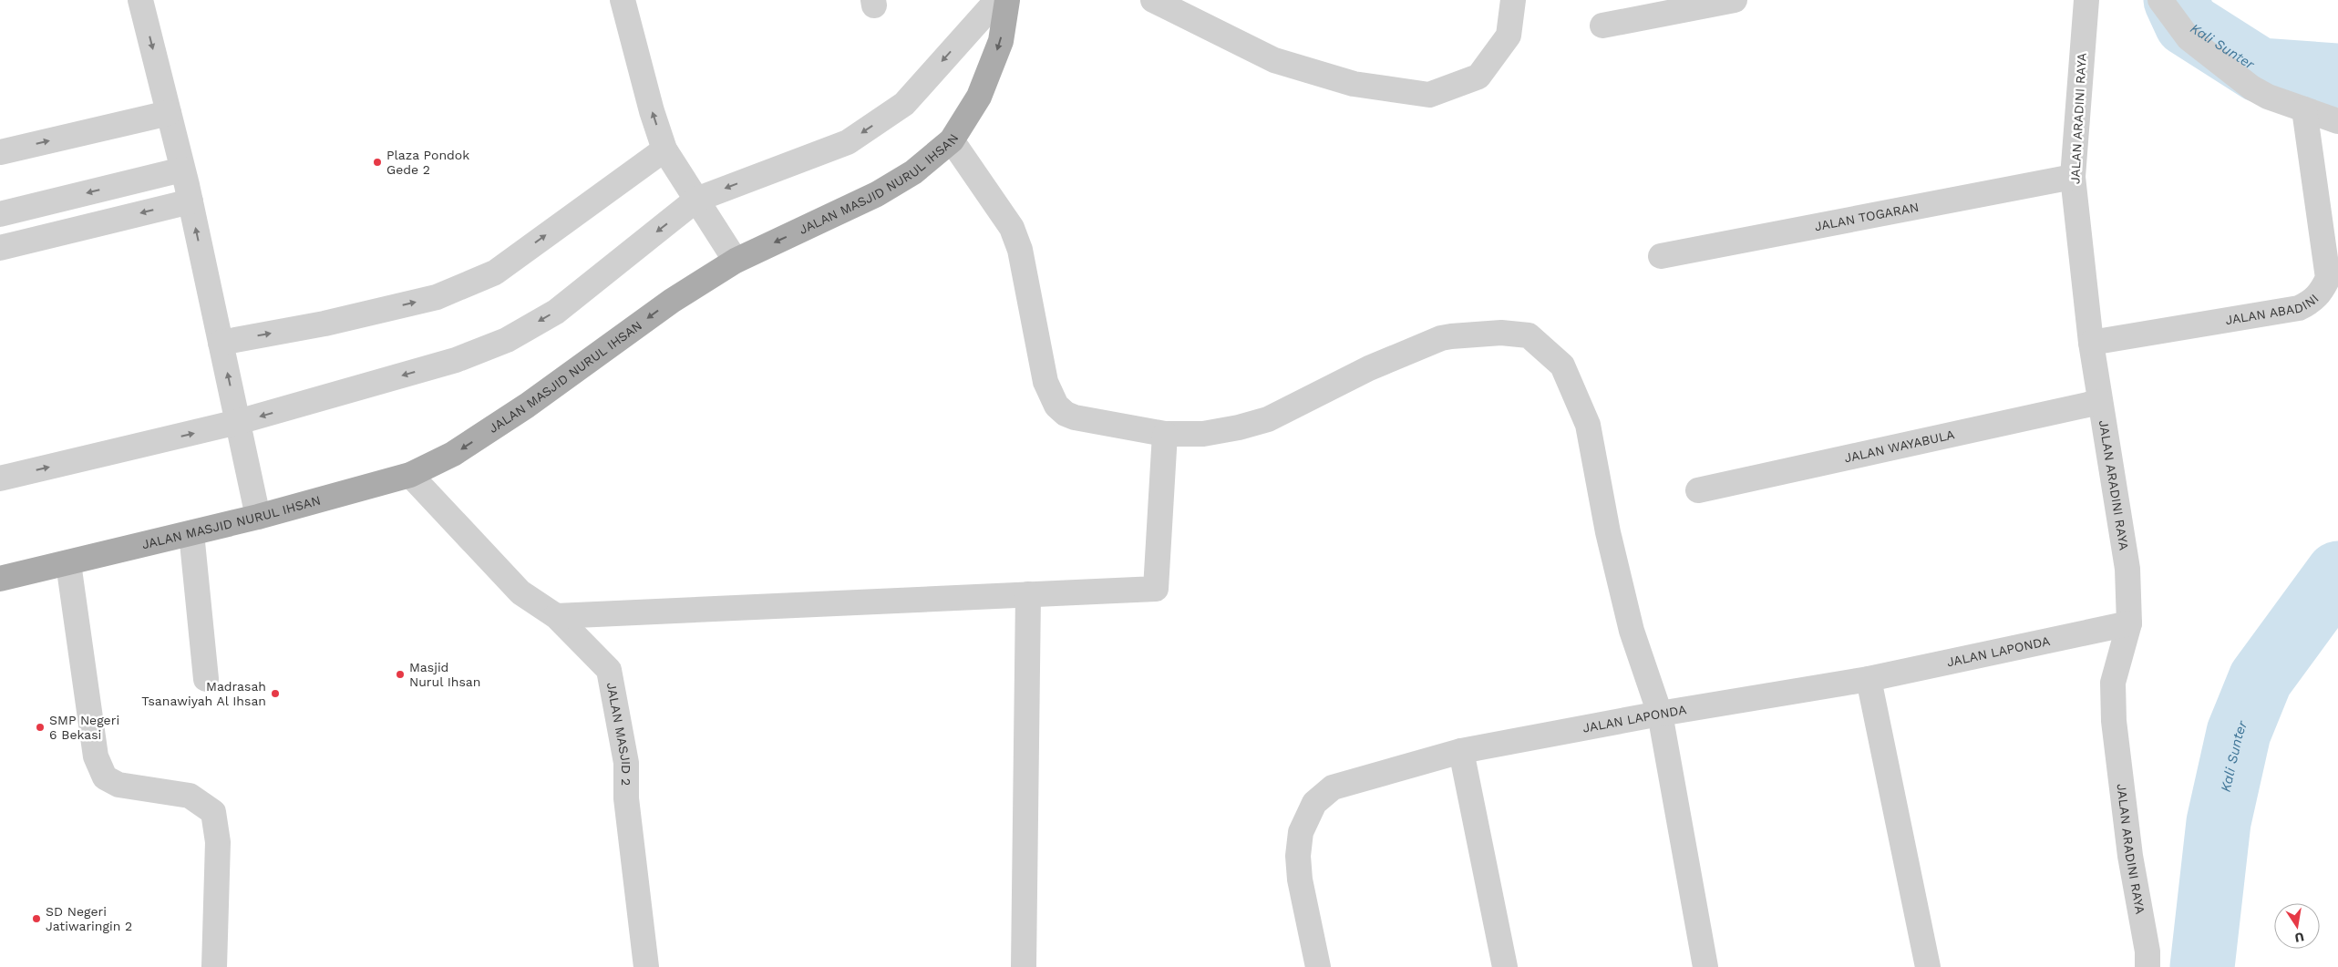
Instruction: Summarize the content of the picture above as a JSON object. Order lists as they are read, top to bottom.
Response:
{
  "streets": {
    "main road": ["JALAN MASJID NURUL IHSAN"],
    "street": [
      "JALAN ARADINI RAYA",
      "JALAN TOGARAN",
      "JALAN ABADINI",
      "JALAN WAYABULA",
      "JALAN LAPONDA",
      "JALAN MASJID 2"
    ]
  },
  "crossings": [
    ["JALAN ARADINI RAYA", "JALAN TOGARAN"],
    ["JALAN ARADINI RAYA", "JALAN ABADINI"],
    ["JALAN ARADINI RAYA", "JALAN WAYABULA"],
    ["JALAN ARADINI RAYA", "JALAN LAPONDA"],
    ["JALAN MASJID NURUL IHSAN", "JALAN MASJID 2"]
  ],
  "one_way": ["JALAN MASJID NURUL IHSAN"],
  "water": ["Kali Sunter"],
  "places": [
    "Plaza Pondok Gede 2",
    "Masjid Nurul Ihsan",
    "Madrasah Tsanawiyah Al Ihsan",
    "SMP Negeri 6 Bekasi",
    "SD Negeri Jatiwaringin 2"
  ],
  "north": "bottom"
}
